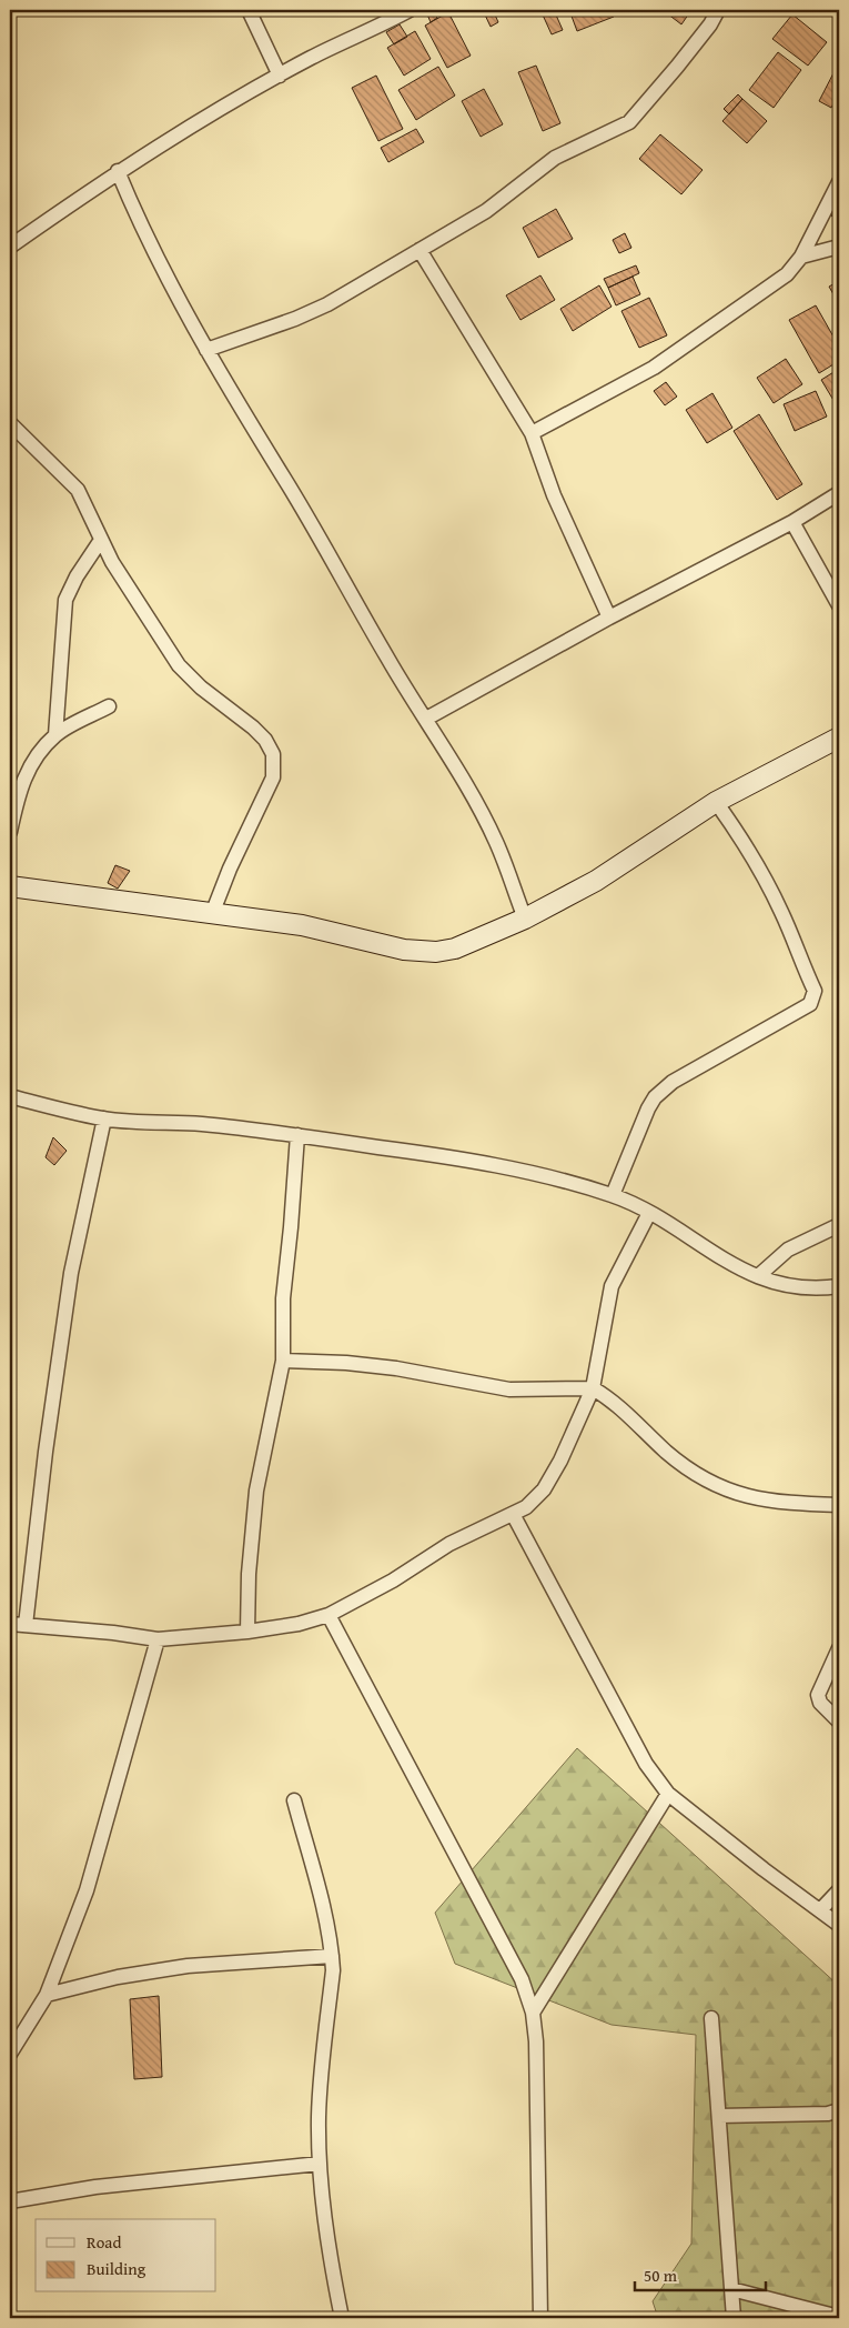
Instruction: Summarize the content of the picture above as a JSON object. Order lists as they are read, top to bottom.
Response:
{
  "legend": ["Road", "Building"],
  "scale_bar": "50 m"
}
